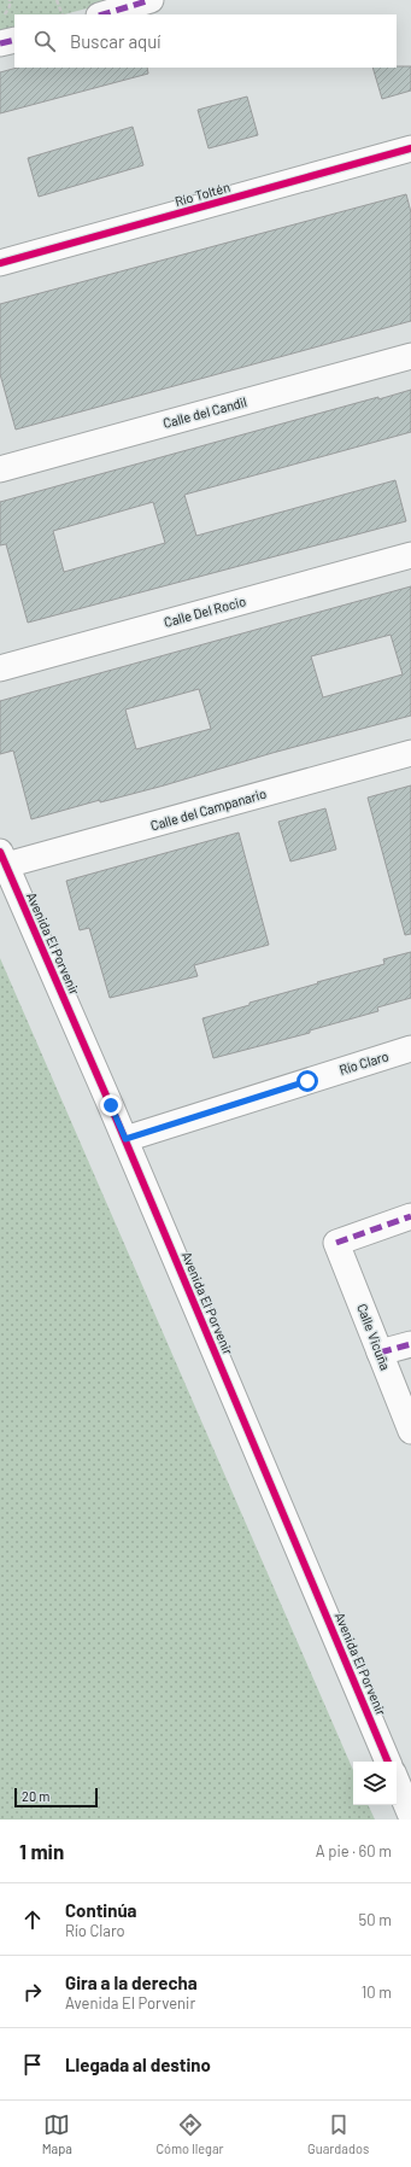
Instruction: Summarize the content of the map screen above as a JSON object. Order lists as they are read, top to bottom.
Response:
{
  "streets": {
    "street": [
      "Río Toltén",
      "Calle del Candil",
      "Calle Del Rocio",
      "Calle del Campanario",
      "Avenida El Porvenir",
      "Río Claro",
      "Calle Vicuña"
    ]
  },
  "crossings": [
    ["Calle del Campanario", "Avenida El Porvenir"],
    ["Avenida El Porvenir", "Río Claro"]
  ],
  "scale_bar": "20 m",
  "page": {
    "search": "Buscar aquí",
    "scale": "20 m",
    "heading": ["1 min", "A pie · 60 m"],
    "list": [
      ["Continúa", "Río Claro", "50 m"],
      ["Gira a la derecha", "Avenida El Porvenir", "10 m"],
      "Llegada al destino"
    ],
    "nav": ["Mapa", "Cómo llegar", "Guardados"]
  }
}
